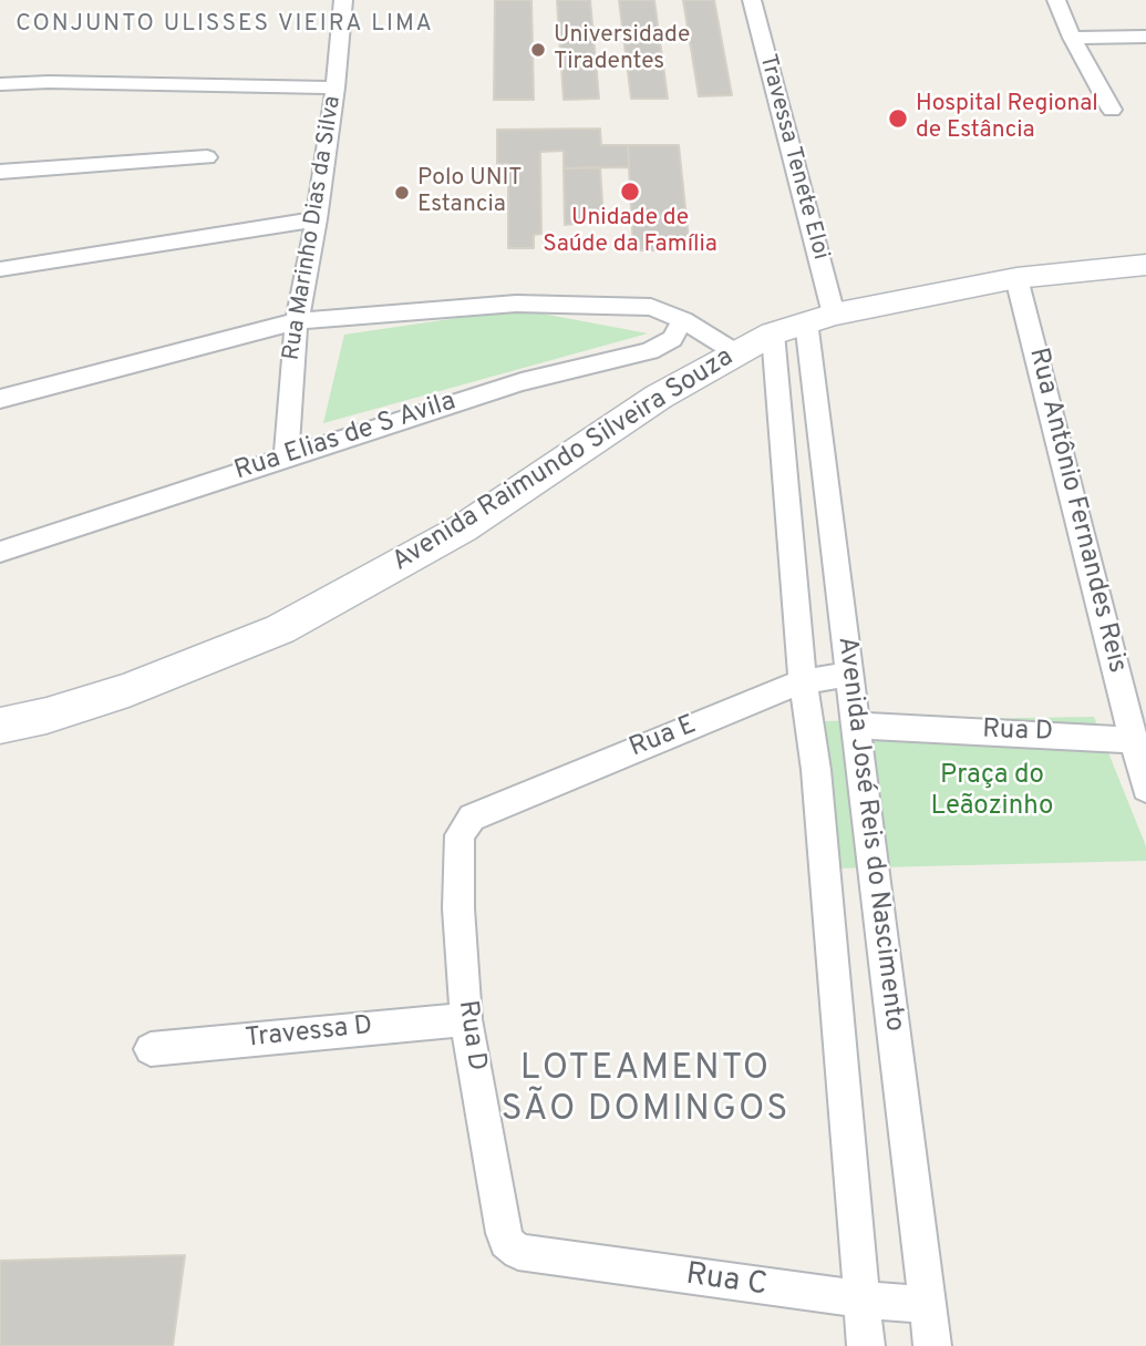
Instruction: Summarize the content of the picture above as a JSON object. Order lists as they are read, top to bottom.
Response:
{
  "streets": {
    "street": [
      "Travessa Tenete Eloi",
      "Rua Marinho Dias da Silva",
      "Rua Elias de S Avila",
      "Avenida Raimundo Silveira Souza",
      "Rua Antônio Fernandes Reis",
      "Rua D",
      "Rua E",
      "Avenida José Reis do Nascimento",
      "Travessa D",
      "Rua C"
    ]
  },
  "crossings": [
    ["Travessa Tenete Eloi", "Avenida Raimundo Silveira Souza"],
    ["Travessa Tenete Eloi", "Avenida José Reis do Nascimento"],
    ["Rua Marinho Dias da Silva", "Rua Elias de S Avila"],
    ["Avenida Raimundo Silveira Souza", "Rua Antônio Fernandes Reis"],
    ["Avenida Raimundo Silveira Souza", "Avenida José Reis do Nascimento"],
    ["Rua Antônio Fernandes Reis", "Rua D"],
    ["Rua D", "Rua E"],
    ["Rua D", "Avenida José Reis do Nascimento"],
    ["Rua D", "Travessa D"],
    ["Rua D", "Rua C"],
    ["Rua E", "Avenida José Reis do Nascimento"],
    ["Avenida José Reis do Nascimento", "Rua C"]
  ],
  "districts": ["CONJUNTO ULISSES VIEIRA LIMA", "LOTEAMENTO SÃO DOMINGOS"],
  "parks": ["Praça do Leãozinho"],
  "places": [
    "Universidade Tiradentes",
    "Hospital Regional de Estância",
    "Unidade de Saúde da Família",
    "Polo UNIT Estancia"
  ]
}
